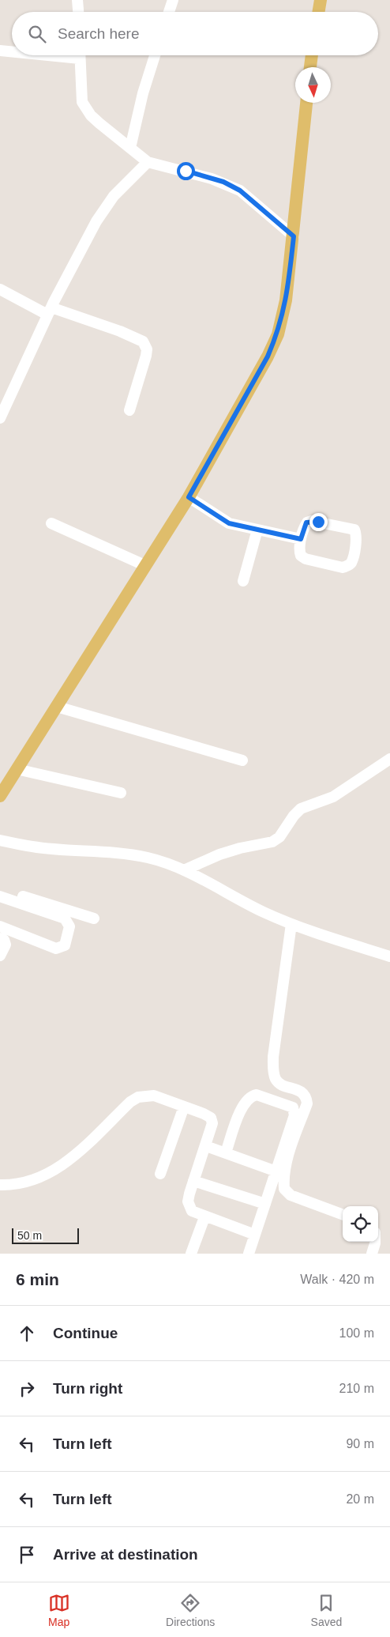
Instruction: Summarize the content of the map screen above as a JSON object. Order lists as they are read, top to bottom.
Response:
{
  "scale_bar": "50 m",
  "north": "bottom",
  "page": {
    "search": "Search here",
    "scale": "50 m",
    "heading": ["6 min", "Walk · 420 m"],
    "list": [
      ["Continue", "100 m"],
      ["Turn right", "210 m"],
      ["Turn left", "90 m"],
      ["Turn left", "20 m"],
      "Arrive at destination"
    ],
    "nav": ["Map", "Directions", "Saved"]
  }
}
